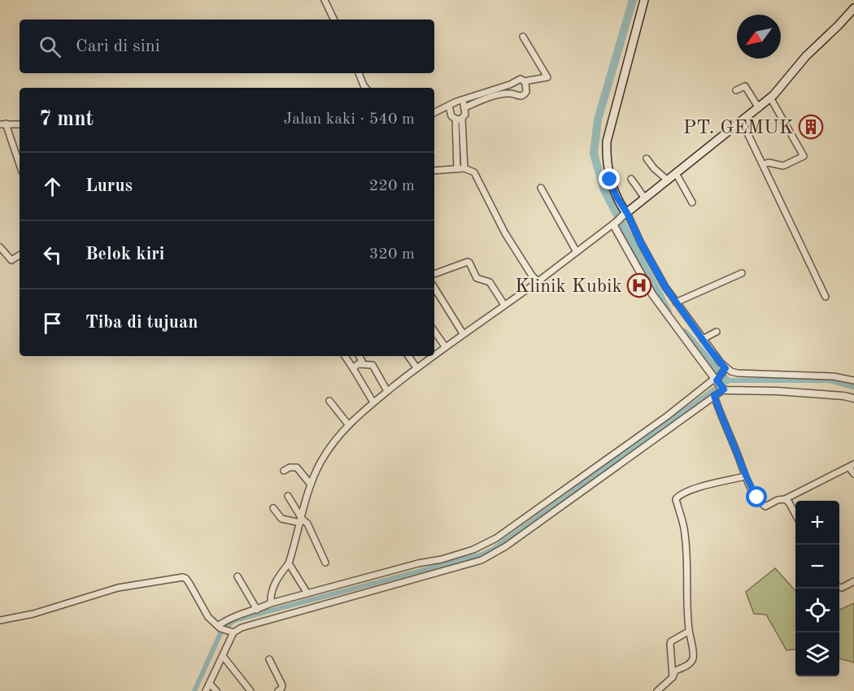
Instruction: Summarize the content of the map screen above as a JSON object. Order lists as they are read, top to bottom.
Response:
{
  "places": {
    "building": ["PT. GEMUK"],
    "hospital": ["Klinik Kubik"]
  },
  "north": "bottom left",
  "page": {
    "search": "Cari di sini",
    "heading": ["7 mnt", "Jalan kaki · 540 m"],
    "list": [
      ["Lurus", "220 m"],
      ["Belok kiri", "320 m"],
      "Tiba di tujuan"
    ],
    "map_buttons": ["+", "−"]
  }
}
